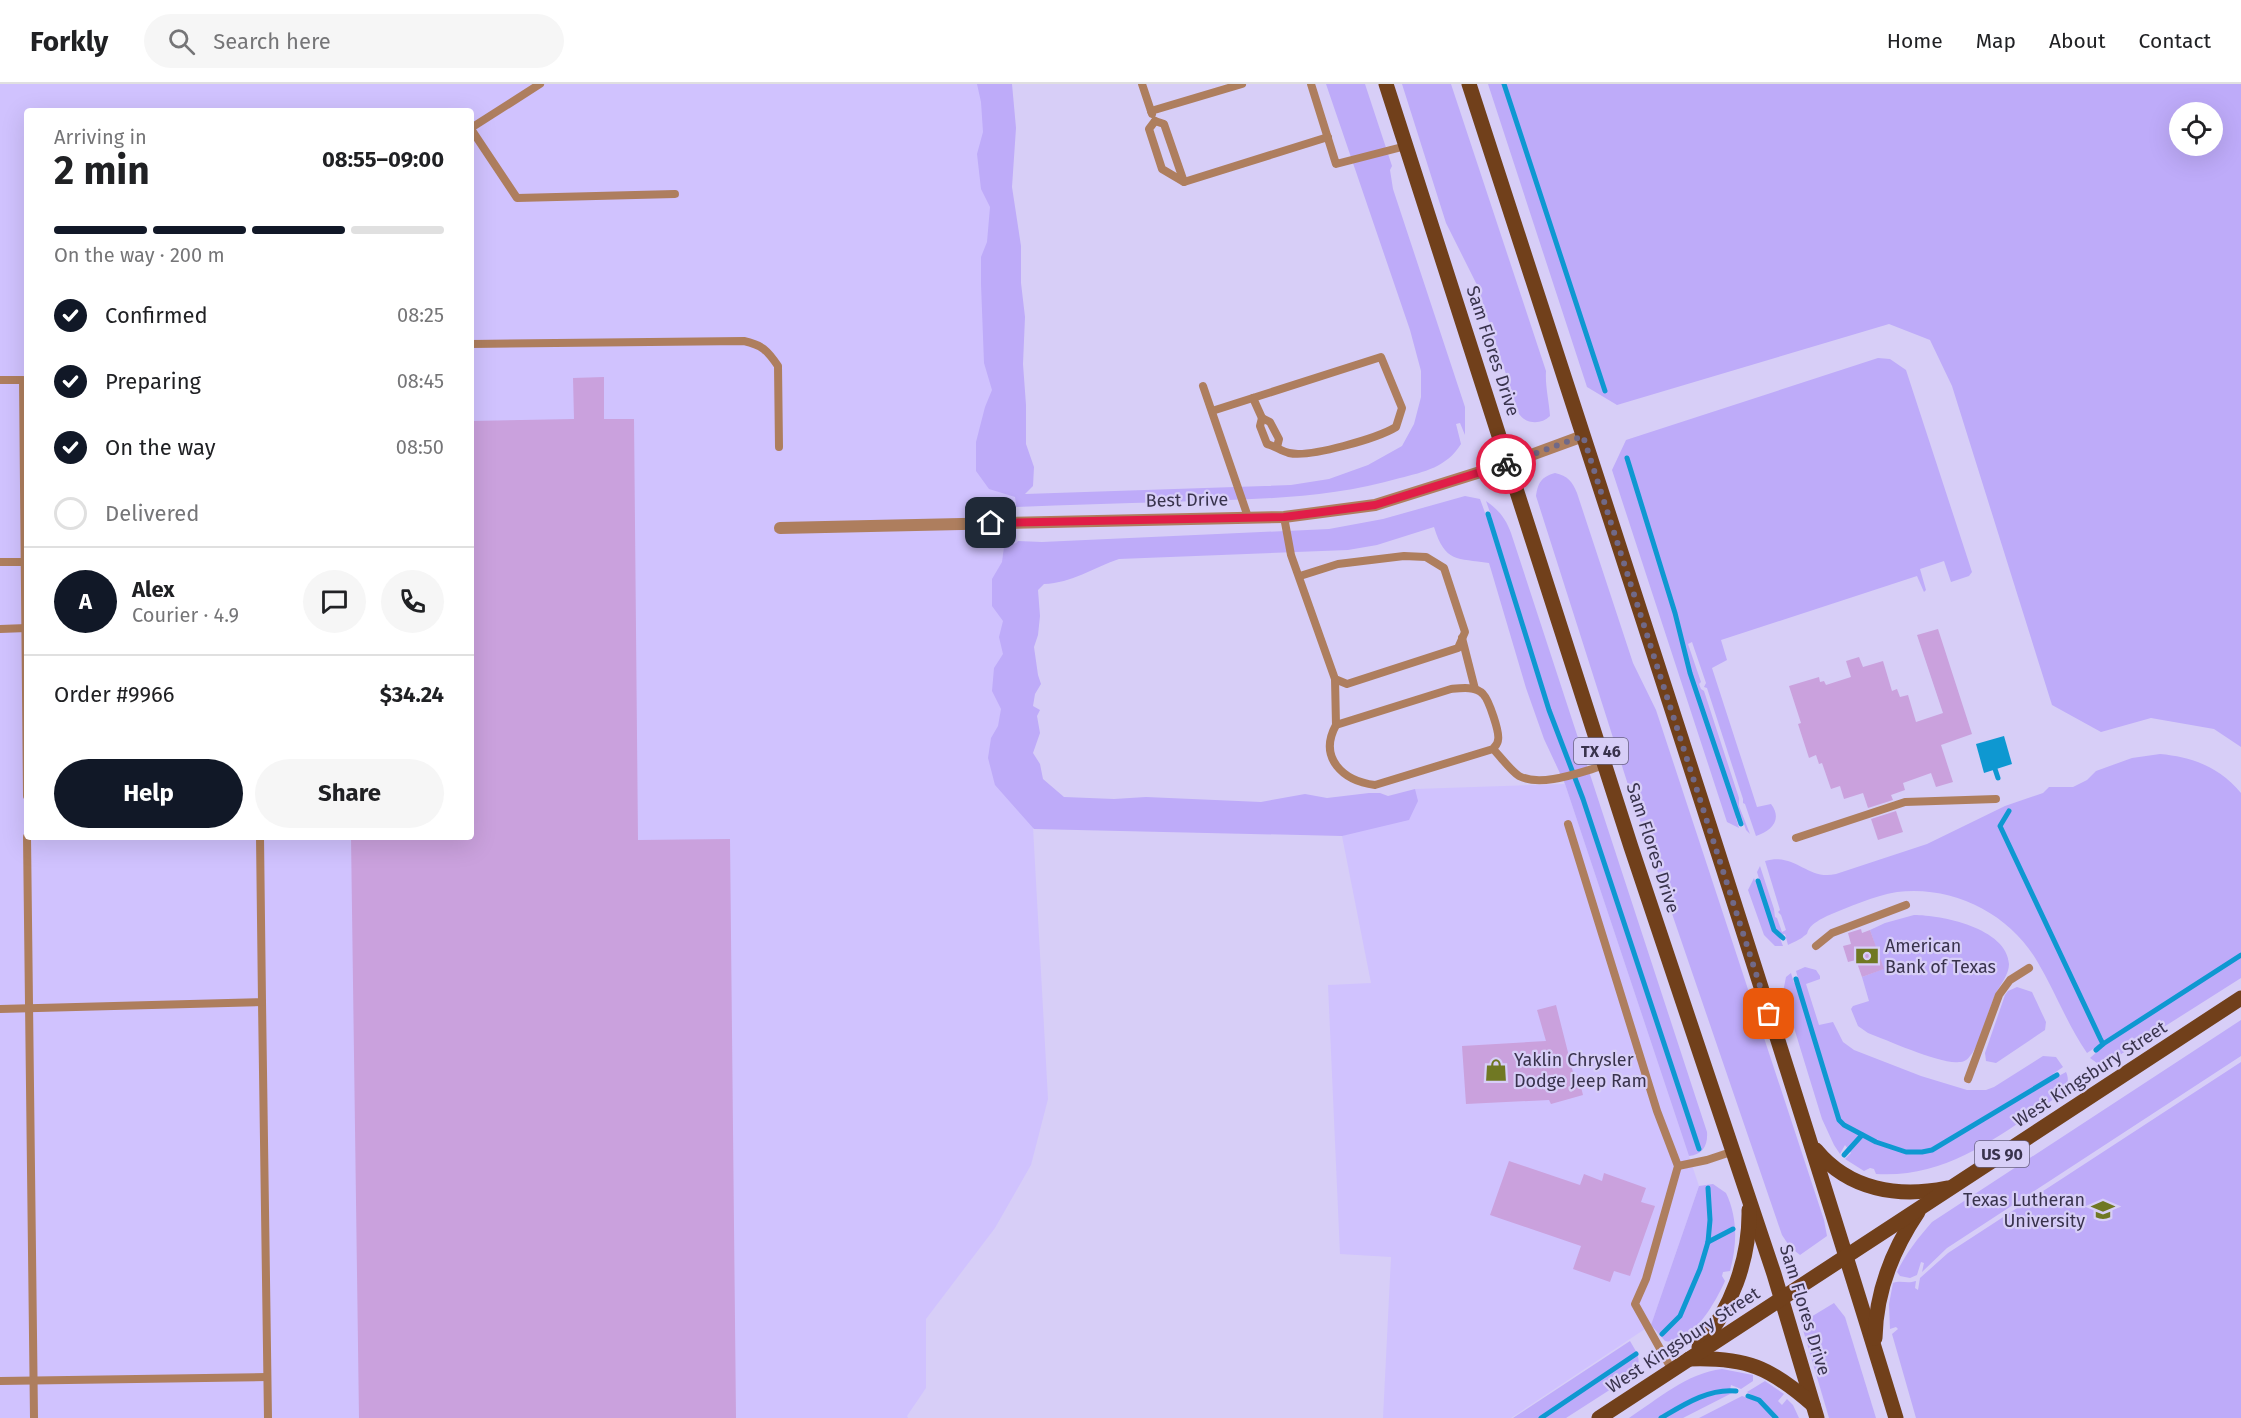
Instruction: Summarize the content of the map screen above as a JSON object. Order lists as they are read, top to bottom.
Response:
{
  "streets": {
    "main road": [
      "Sam Flores Drive",
      "TX 46",
      "West Kingsbury Street",
      "US 90"
    ],
    "street": ["Best Drive"]
  },
  "crossings": [
    ["Sam Flores Drive", "Best Drive"],
    ["Sam Flores Drive", "West Kingsbury Street"]
  ],
  "places": {
    "bank": ["American Bank of Texas"],
    "shop": ["Yaklin Chrysler Dodge Jeep Ram"],
    "school or university": ["Texas Lutheran University"]
  },
  "page": {
    "header": "Forkly",
    "search": "Search here",
    "nav": [
      "Home",
      "Map",
      "About",
      "Contact"
    ],
    "heading": ["2 min", "Arriving in", "08:55–09:00"],
    "panel": [
      "Alex",
      "Courier · 4.9",
      "Order #9966",
      "$34.24"
    ],
    "bar": "On the way · 200 m",
    "list": [
      ["Confirmed", "08:25"],
      ["Preparing", "08:45"],
      ["On the way", "08:50"],
      "Delivered"
    ],
    "round": "A",
    "buttons": ["Help", "Share"]
  }
}
